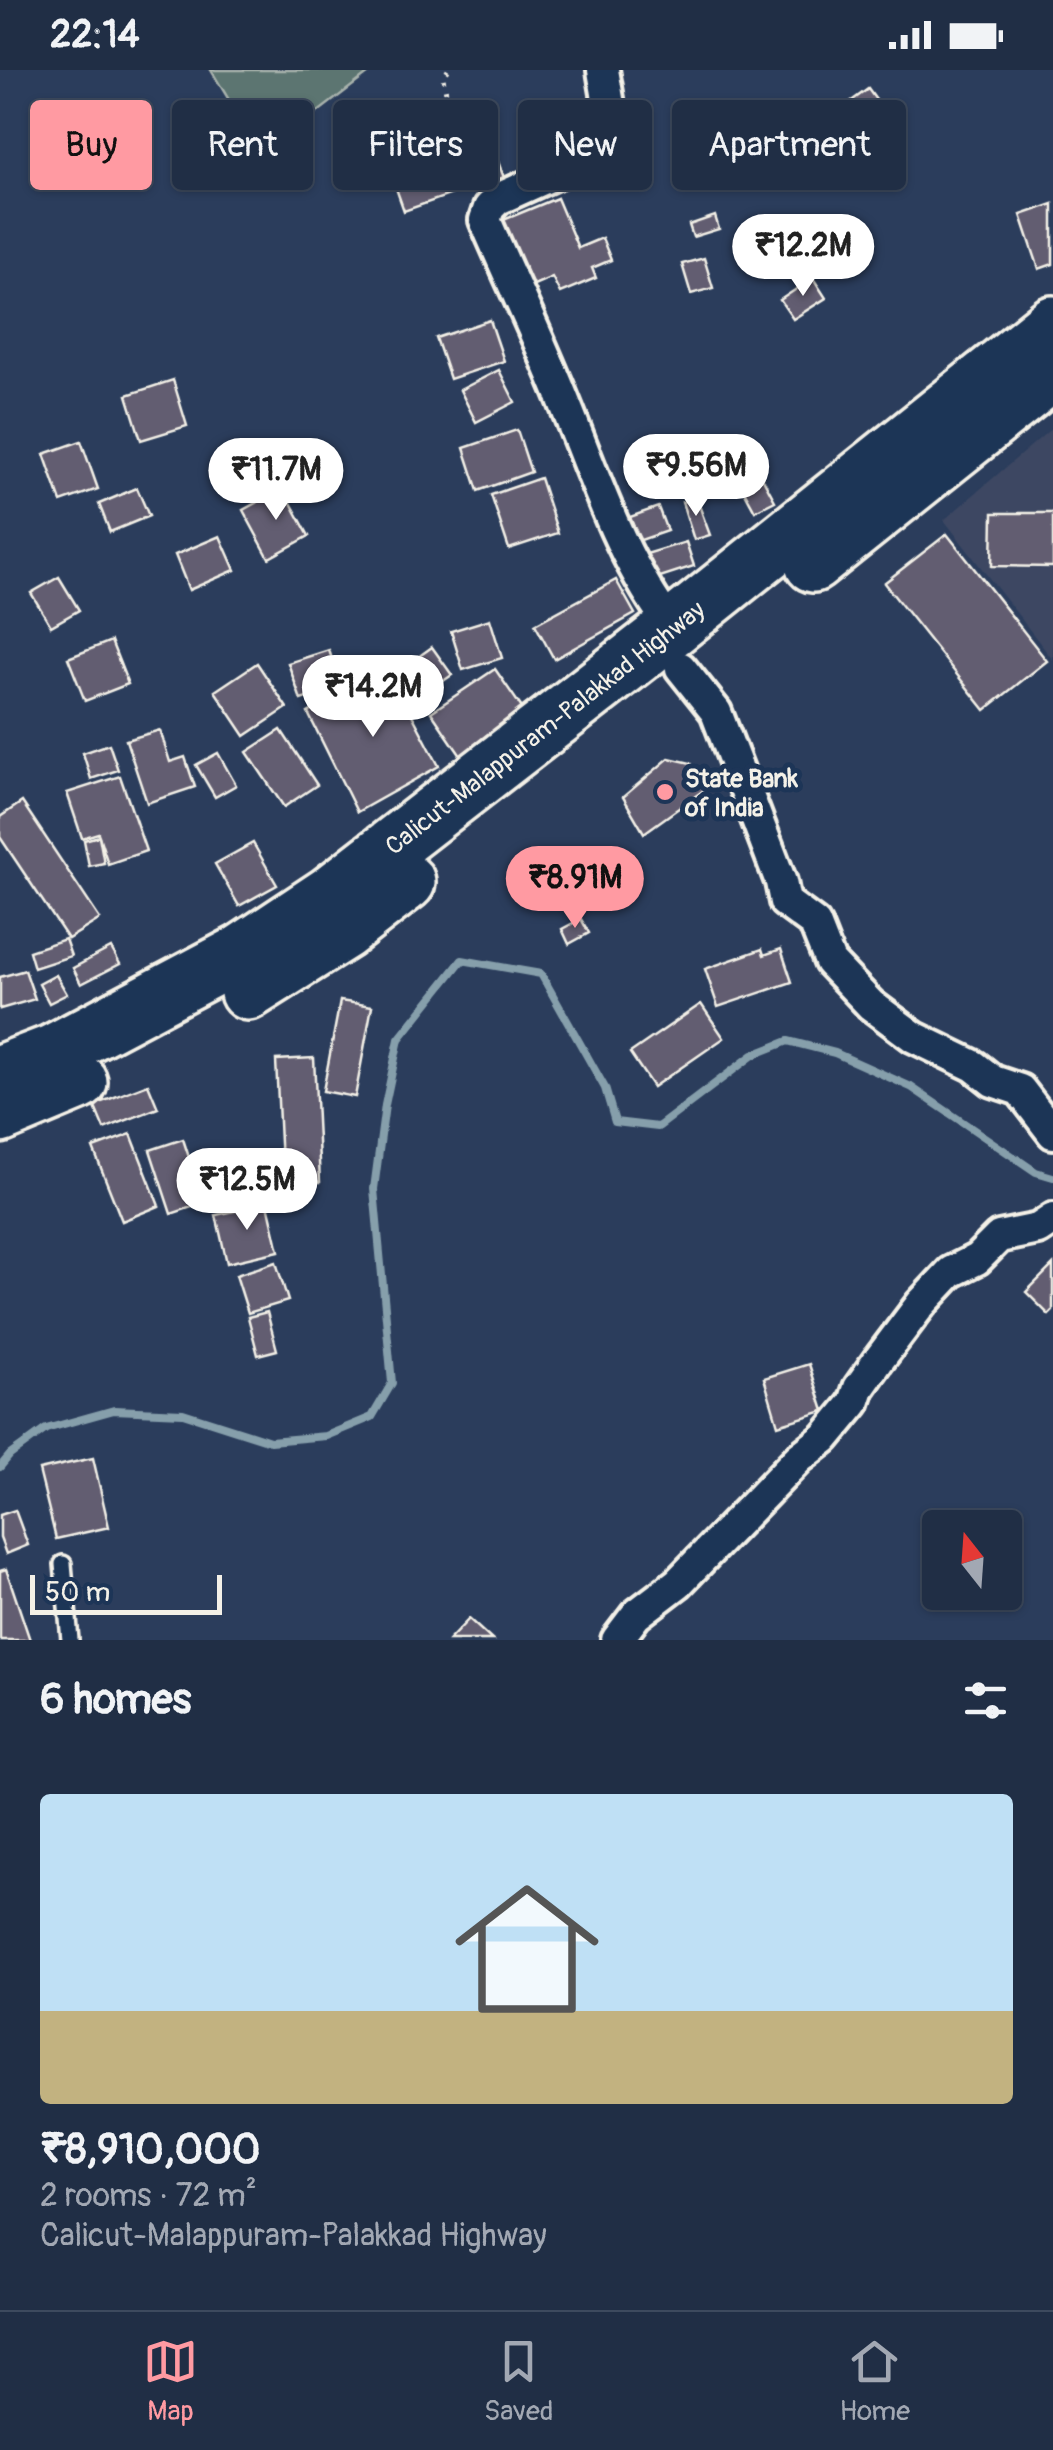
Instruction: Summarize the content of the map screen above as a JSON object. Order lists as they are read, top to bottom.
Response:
{
  "streets": {
    "highway": ["Calicut-Malappuram-Palakkad Highway"]
  },
  "places": ["State Bank of India"],
  "scale_bar": "50 m",
  "north": "top",
  "page": {
    "status": "22:14",
    "chip": [
      "Buy",
      "Rent",
      "Filters",
      "New",
      "Apartment"
    ],
    "price": [
      "₹12.2M",
      "₹9.56M",
      "₹11.7M",
      "₹14.2M",
      "₹8.91M",
      "₹12.5M"
    ],
    "scale": "50 m",
    "heading": "6 homes",
    "list": [
      {
        "name": "₹8,910,000",
        "note": "2 rooms · 72 m² · Calicut-Malappuram-Palakkad Highway"
      }
    ],
    "tabs": ["Map", "Saved", "Home"]
  }
}
